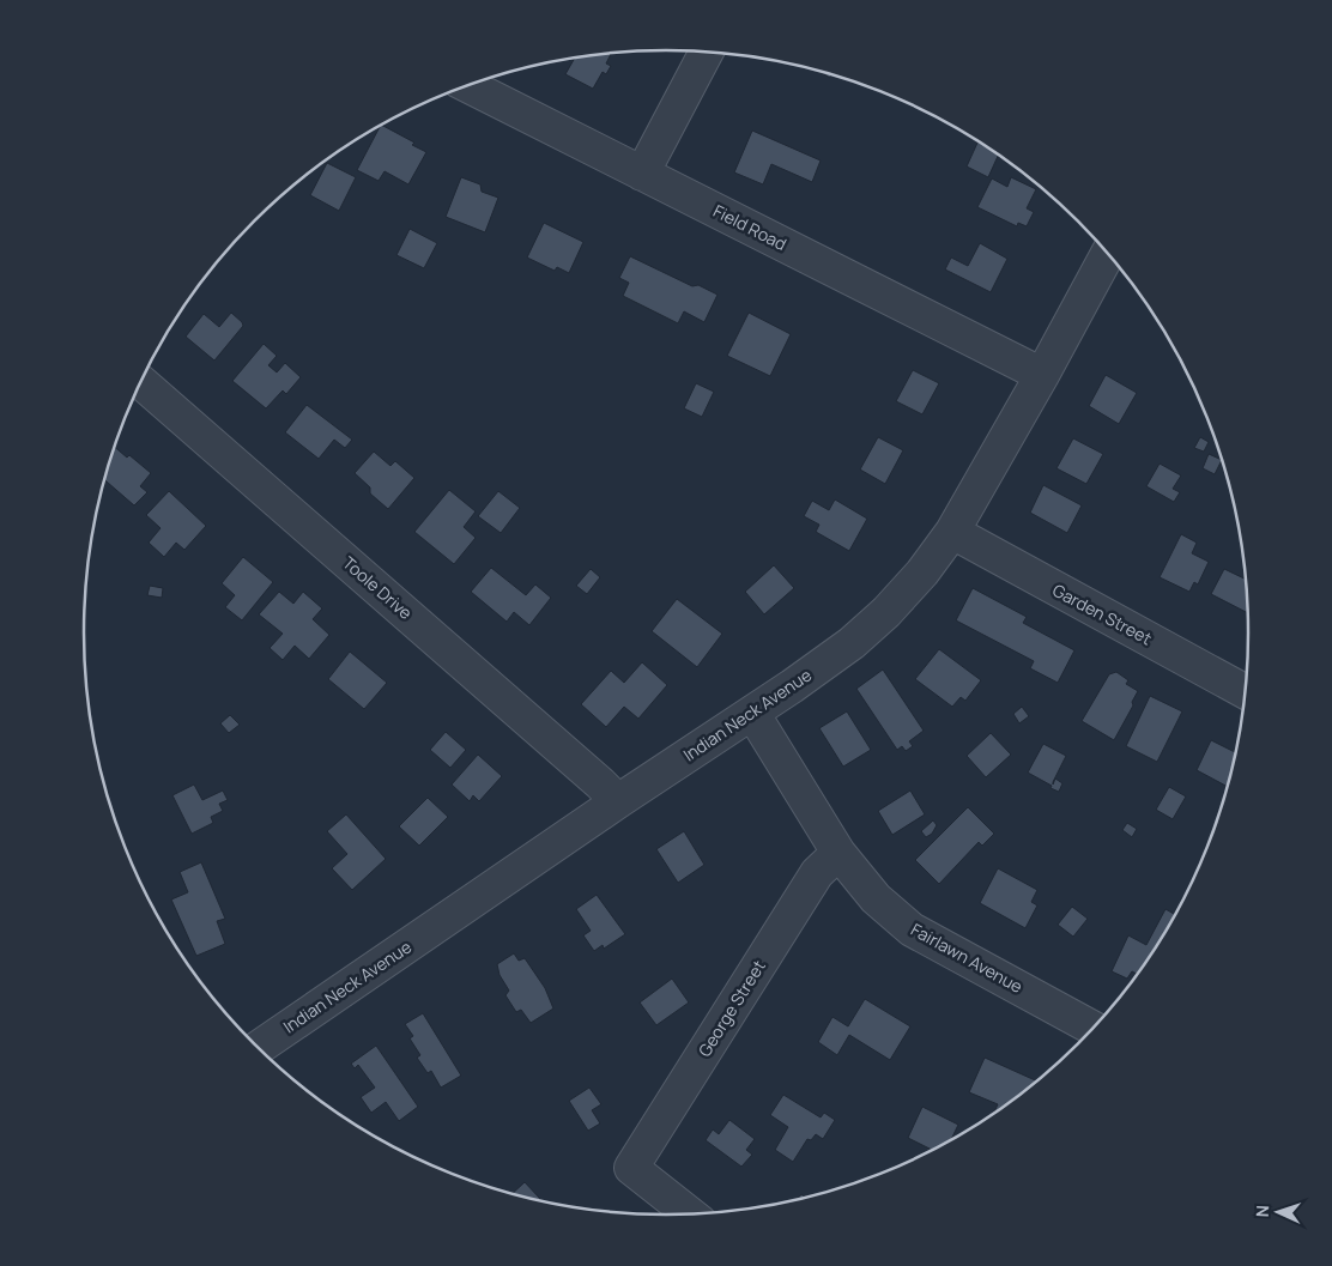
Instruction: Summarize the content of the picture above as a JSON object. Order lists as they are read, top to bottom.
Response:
{
  "streets": {
    "street": [
      "Field Road",
      "Toole Drive",
      "Garden Street",
      "Indian Neck Avenue",
      "Fairlawn Avenue",
      "George Street"
    ]
  },
  "crossings": [
    ["Field Road", "Indian Neck Avenue"],
    ["Toole Drive", "Indian Neck Avenue"],
    ["Garden Street", "Indian Neck Avenue"],
    ["Indian Neck Avenue", "Fairlawn Avenue"],
    ["Fairlawn Avenue", "George Street"]
  ],
  "north": "left"
}
